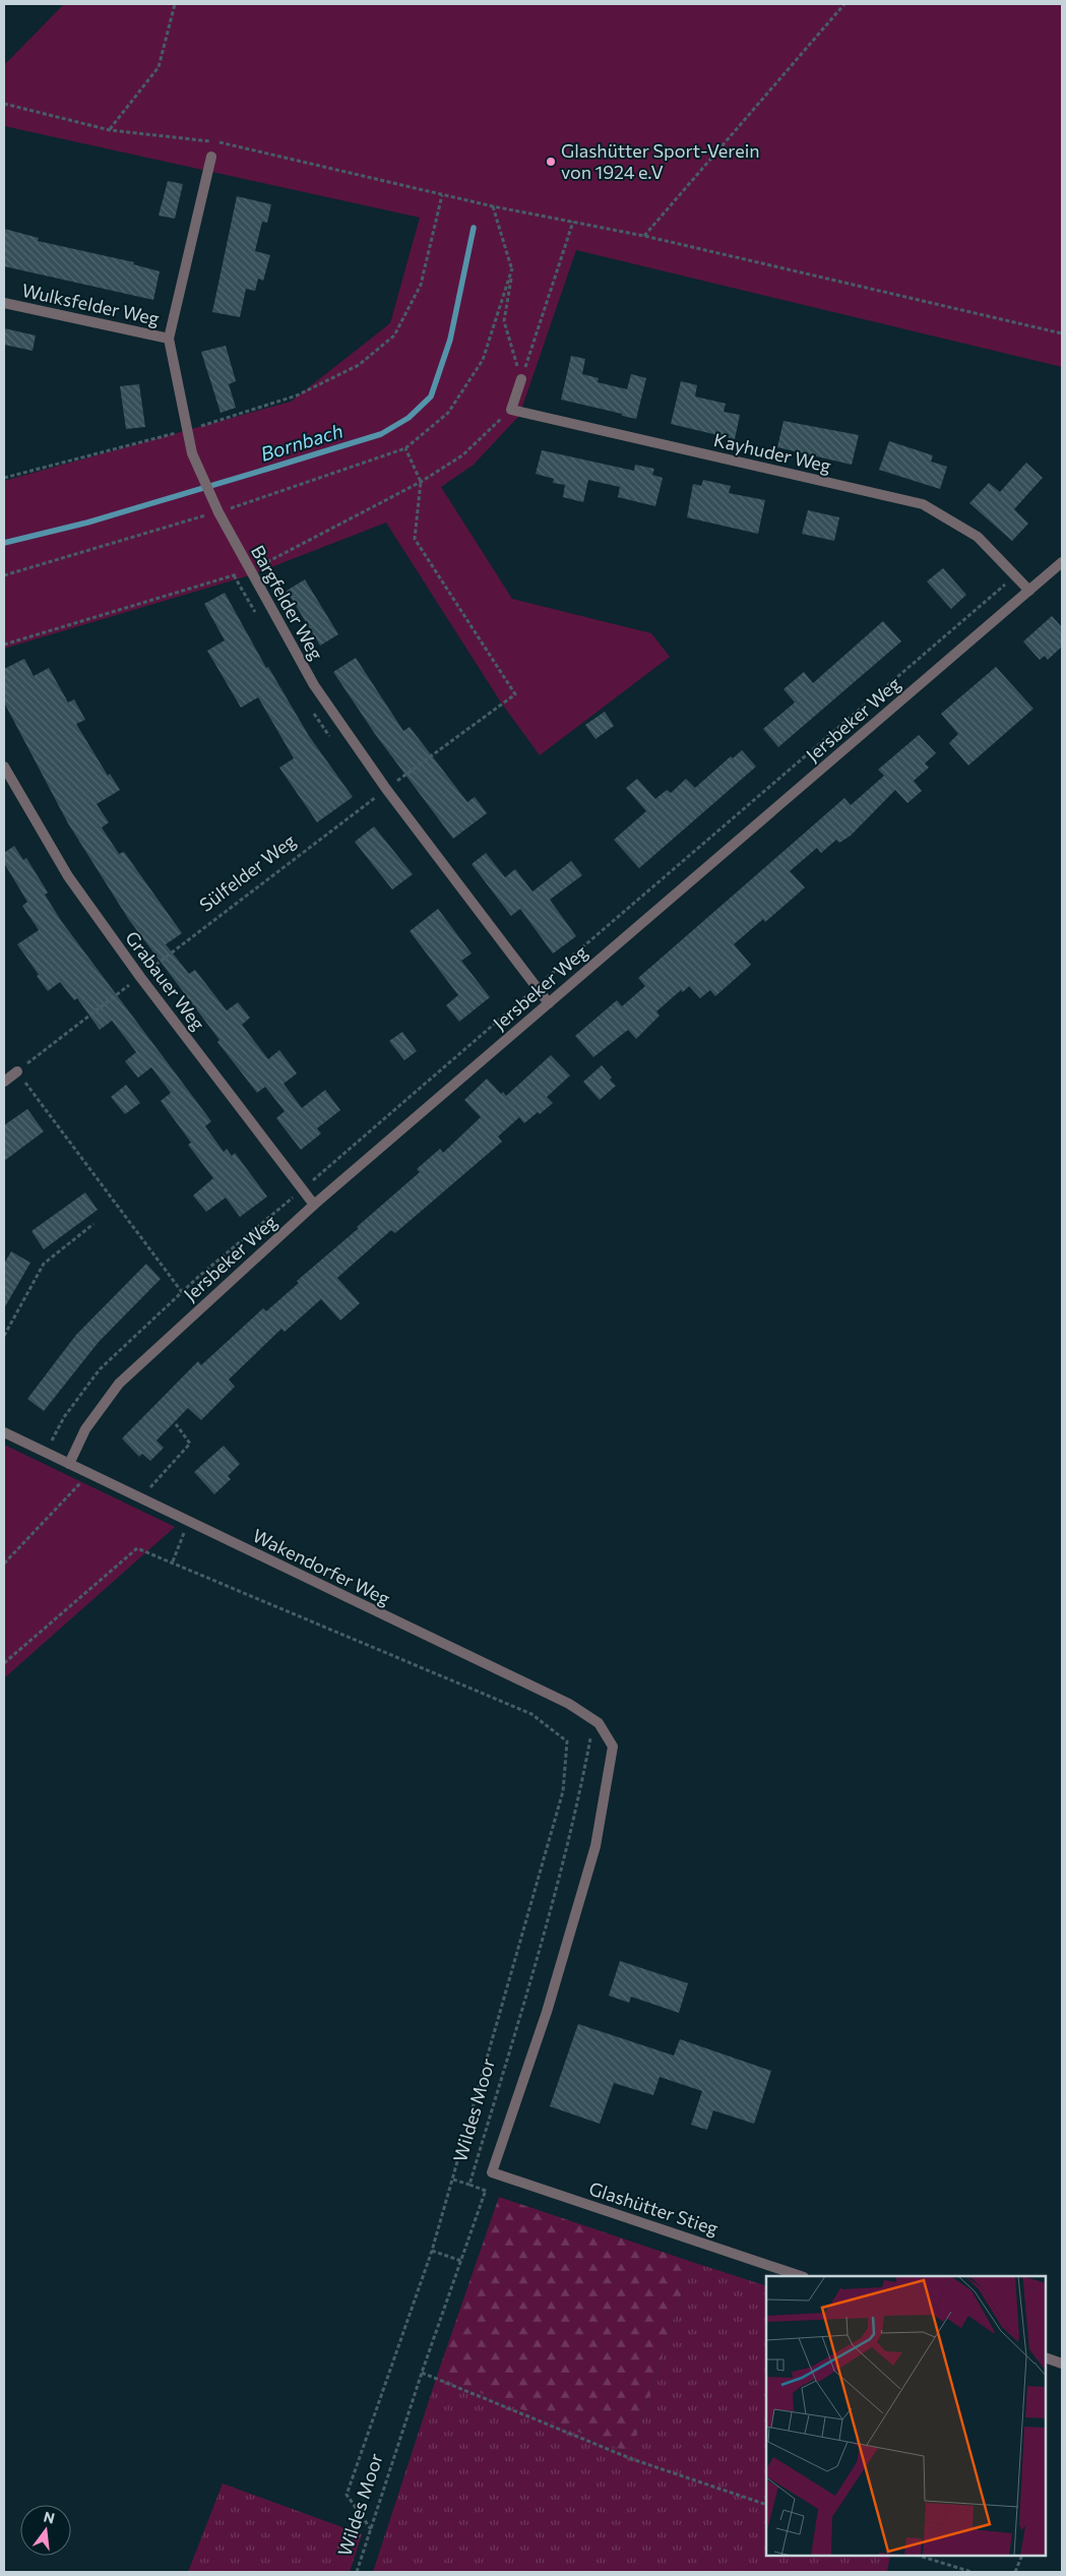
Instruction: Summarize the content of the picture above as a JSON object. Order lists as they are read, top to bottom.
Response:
{
  "streets": {
    "street": [
      "Wulksfelder Weg",
      "Kayhuder Weg",
      "Bargfelder Weg",
      "Jersbeker Weg",
      "Grabauer Weg",
      "Wakendorfer Weg",
      "Wildes Moor",
      "Glashütter Stieg"
    ],
    "path": ["Sülfelder Weg"]
  },
  "crossings": [
    ["Wulksfelder Weg", "Bargfelder Weg"],
    ["Kayhuder Weg", "Jersbeker Weg"],
    ["Bargfelder Weg", "Jersbeker Weg"],
    ["Bargfelder Weg", "Sülfelder Weg"],
    ["Jersbeker Weg", "Grabauer Weg"],
    ["Jersbeker Weg", "Wakendorfer Weg"],
    ["Sülfelder Weg", "Grabauer Weg"],
    ["Wakendorfer Weg", "Wildes Moor"],
    ["Wildes Moor", "Glashütter Stieg"]
  ],
  "water": ["Bornbach"],
  "places": ["Glashütter Sport-Verein von 1924 e.V"],
  "north": "top"
}
